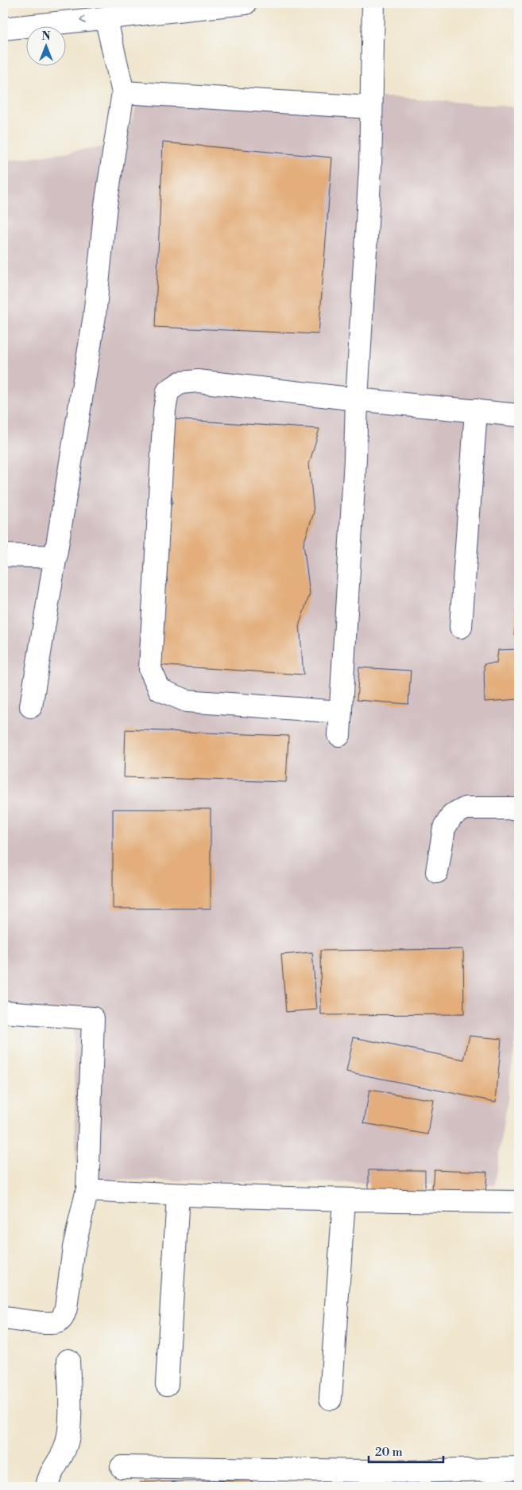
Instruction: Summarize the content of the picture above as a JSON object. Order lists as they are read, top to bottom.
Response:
{
  "scale_bar": "20 m",
  "north": "top"
}
